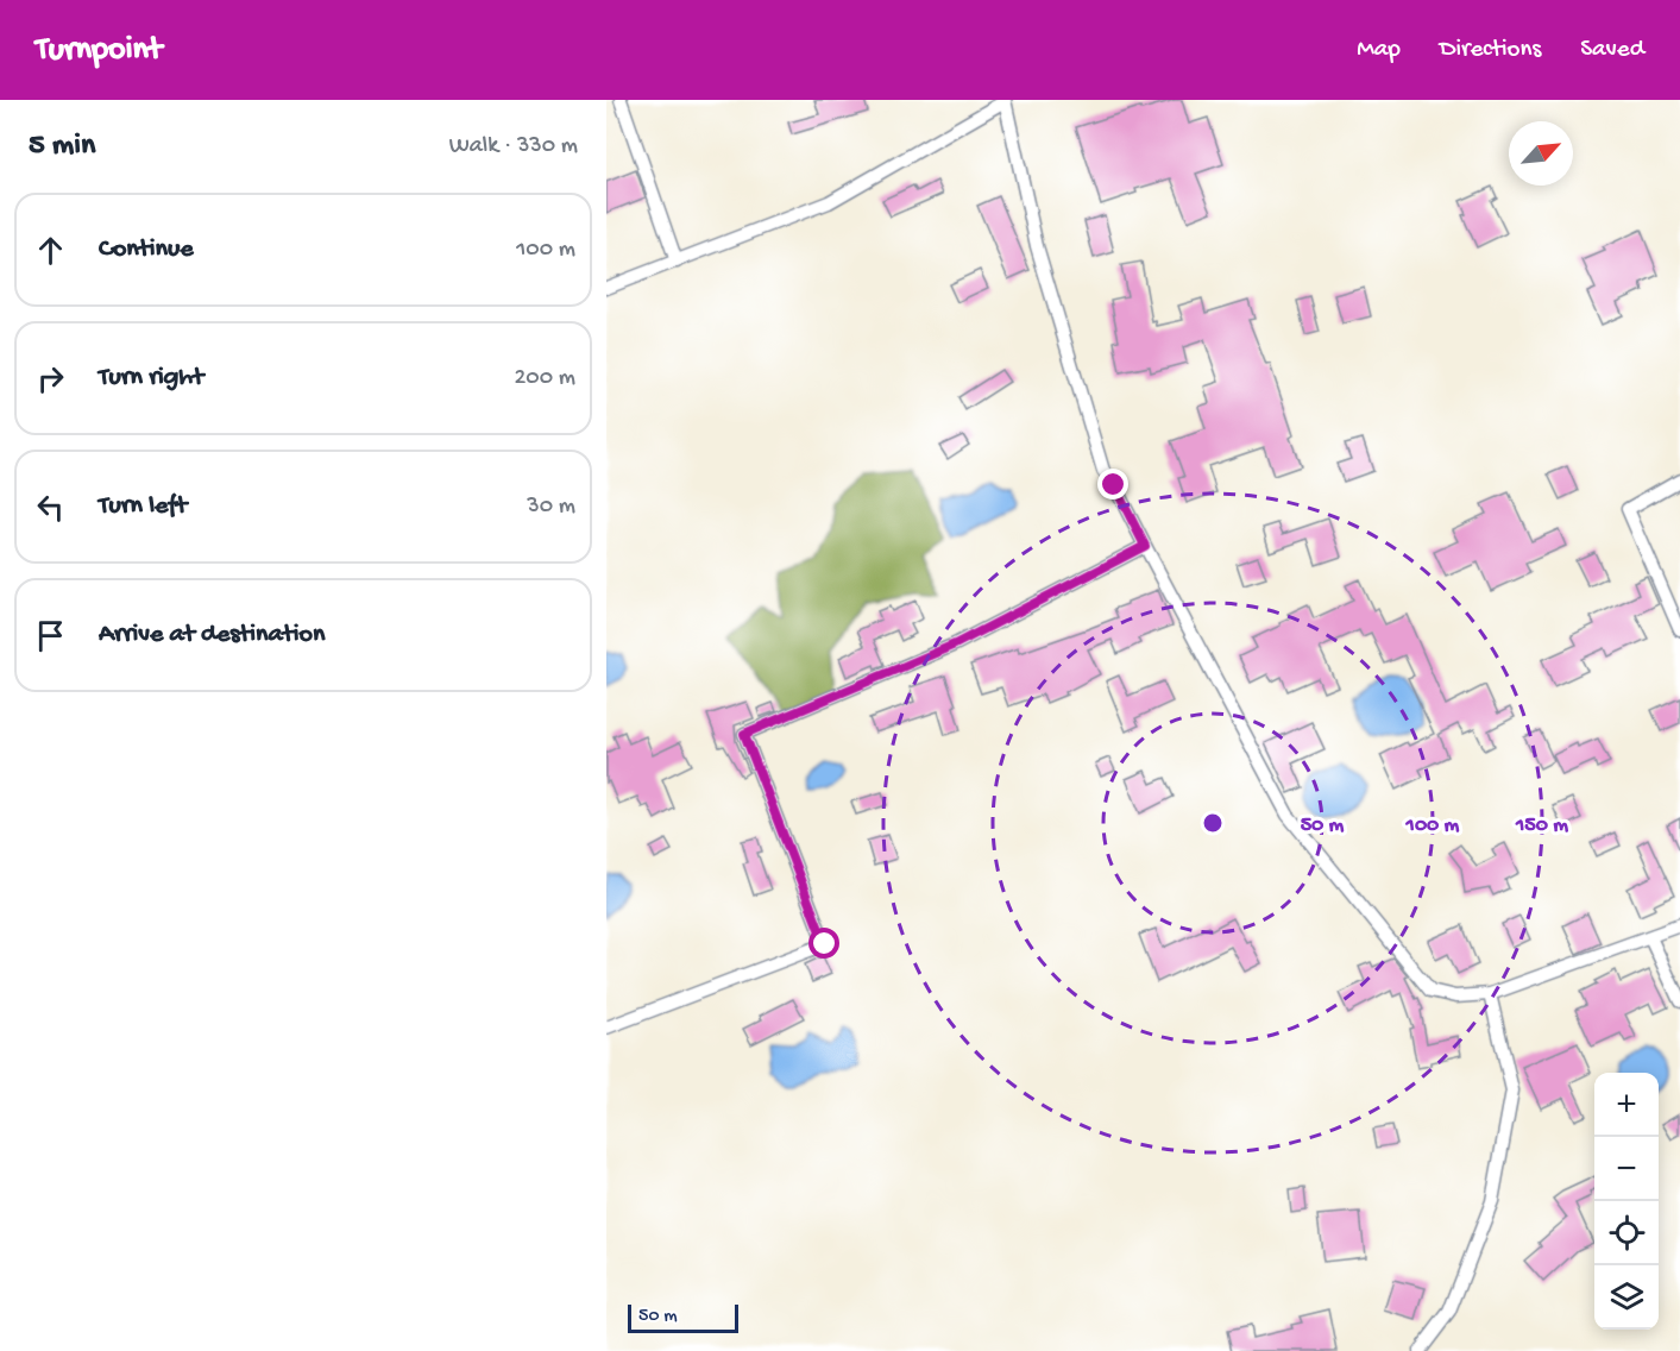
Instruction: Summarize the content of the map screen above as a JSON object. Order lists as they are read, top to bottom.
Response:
{
  "scale_bar": "50 m",
  "north": "top right",
  "page": {
    "header": "Turnpoint",
    "nav": ["Map", "Directions", "Saved"],
    "heading": ["5 min", "Walk · 330 m"],
    "list": [
      ["Continue", "100 m"],
      ["Turn right", "200 m"],
      ["Turn left", "30 m"],
      "Arrive at destination"
    ],
    "map_buttons": ["+", "−"],
    "scale": "50 m"
  },
  "rings": ["50 m", "100 m", "150 m"]
}
